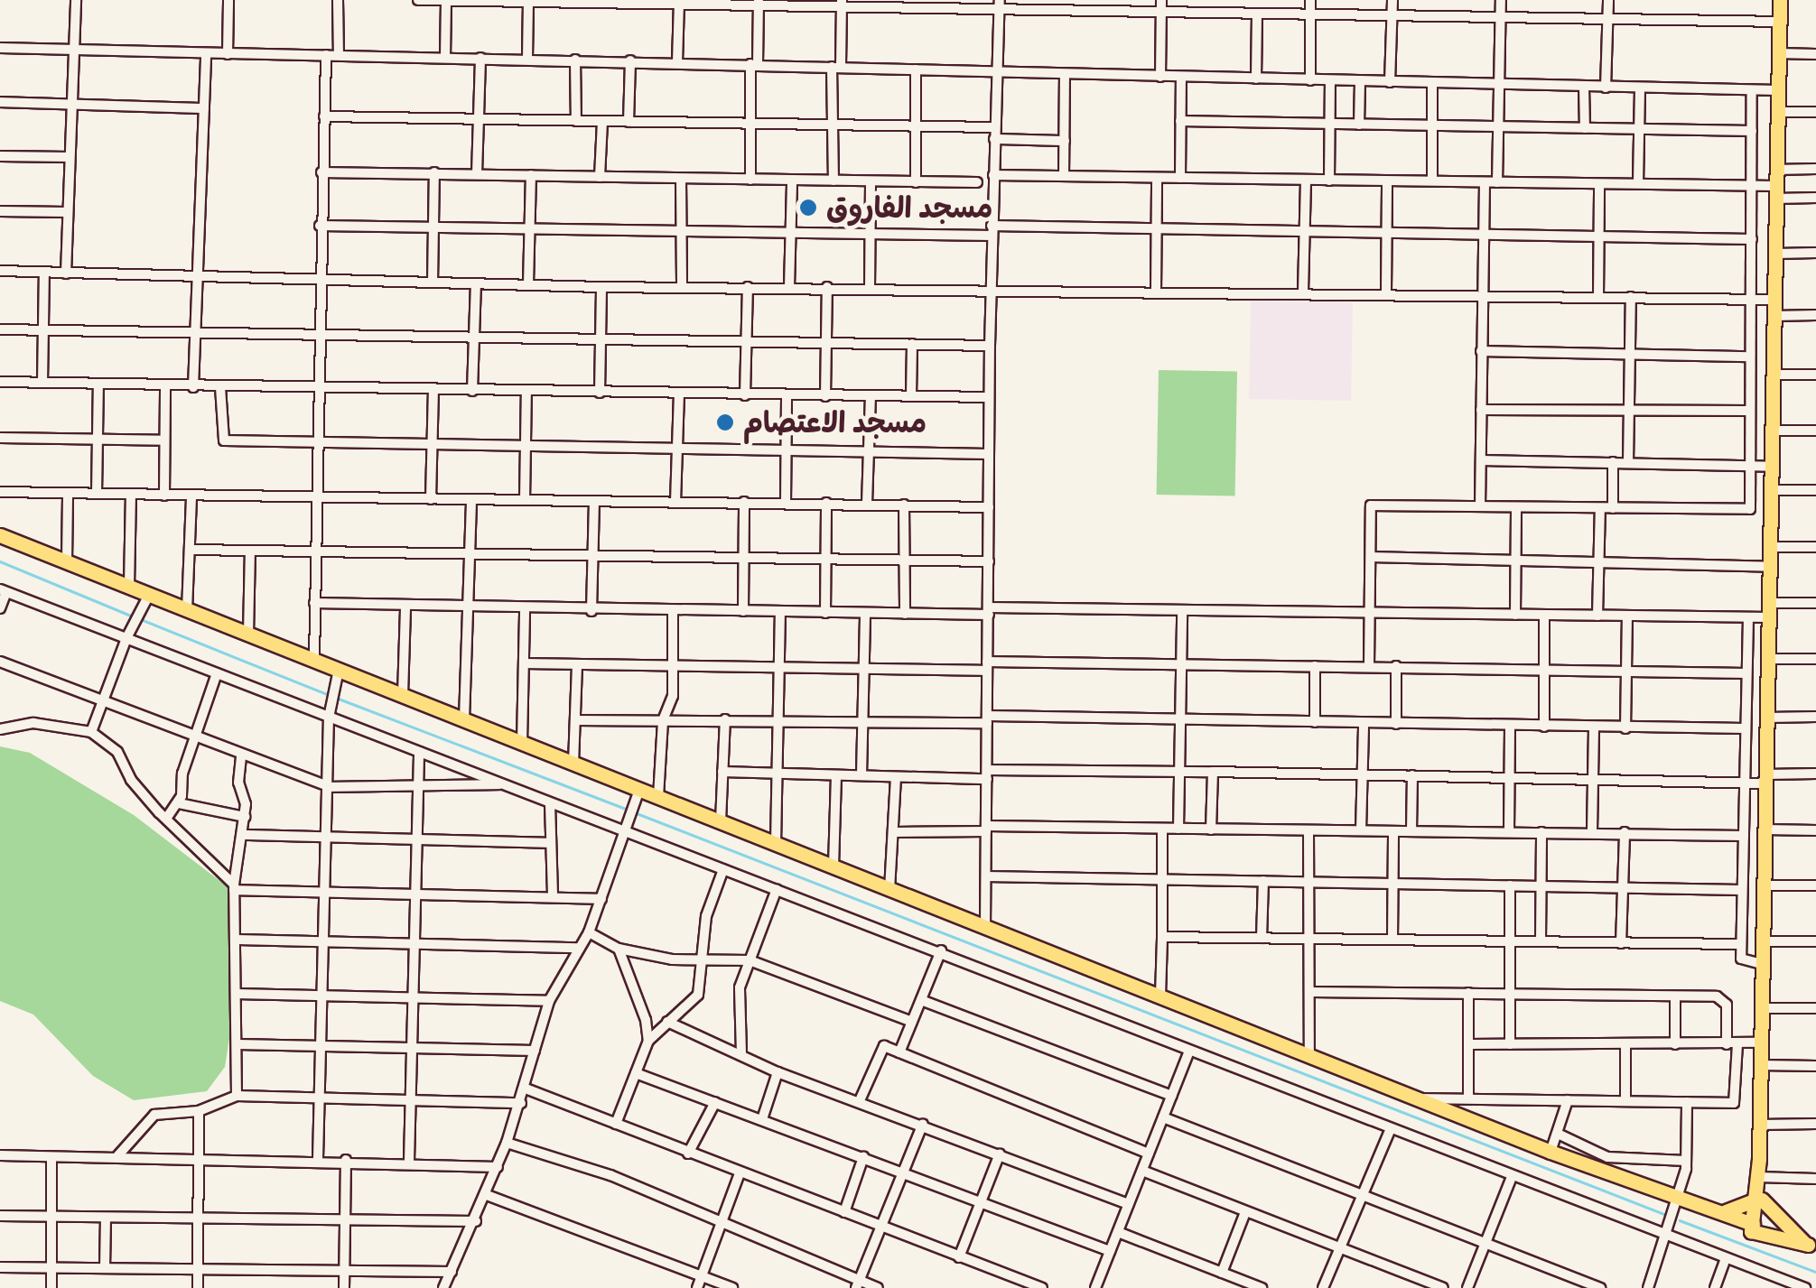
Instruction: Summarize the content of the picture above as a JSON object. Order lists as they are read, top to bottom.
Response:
{
  "places": ["مسجد الفاروق", "مسجد الاعتصام"]
}
